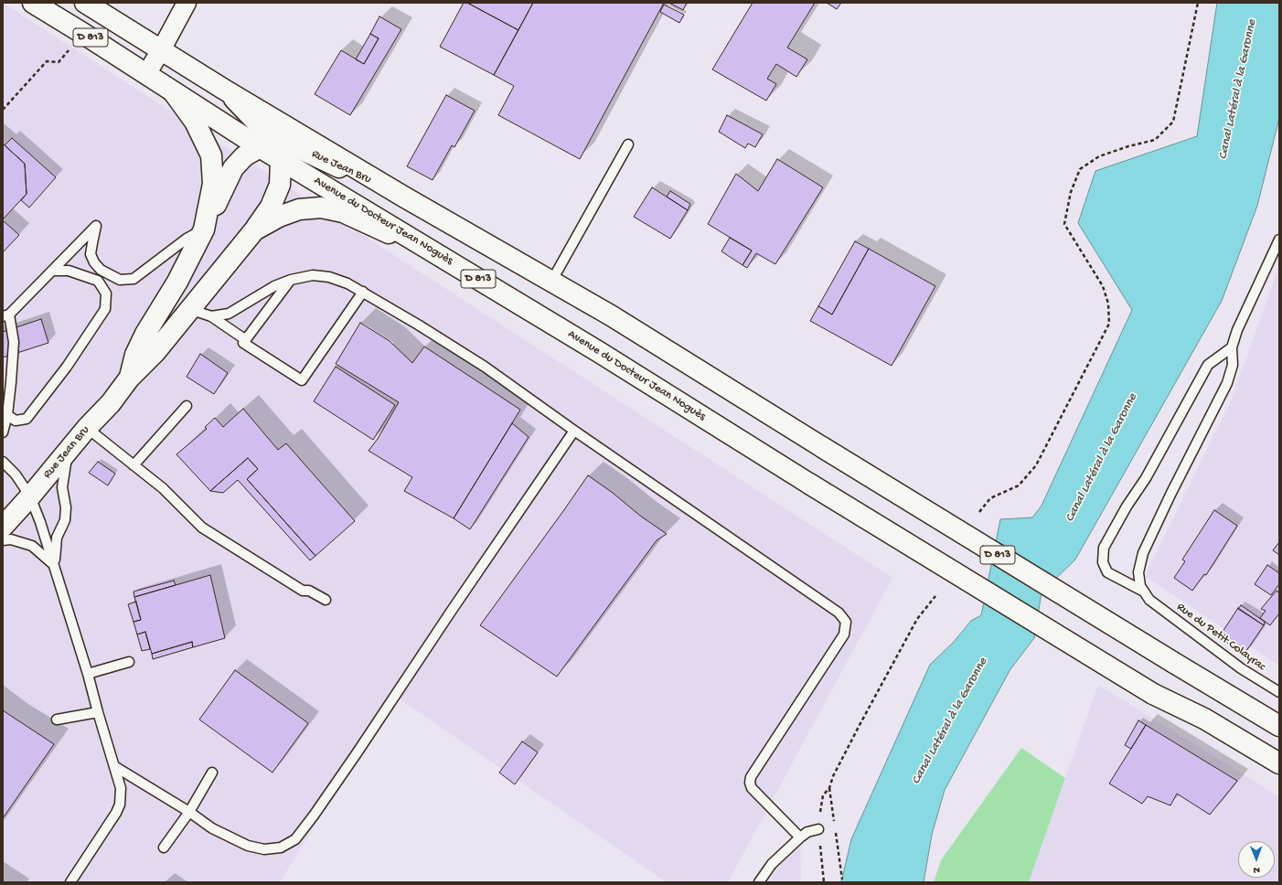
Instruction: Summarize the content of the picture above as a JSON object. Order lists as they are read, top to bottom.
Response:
{
  "streets": {
    "main road": ["D 813", "Rue Jean Bru", "Avenue du Docteur Jean Noguès"],
    "lane": ["Rue du Petit Colayrac"]
  },
  "crossings": [
    ["D 813", "Rue Jean Bru"],
    ["Rue Jean Bru", "Avenue du Docteur Jean Noguès"]
  ],
  "water": ["Canal Latéral à la Garonne"],
  "north": "bottom"
}
